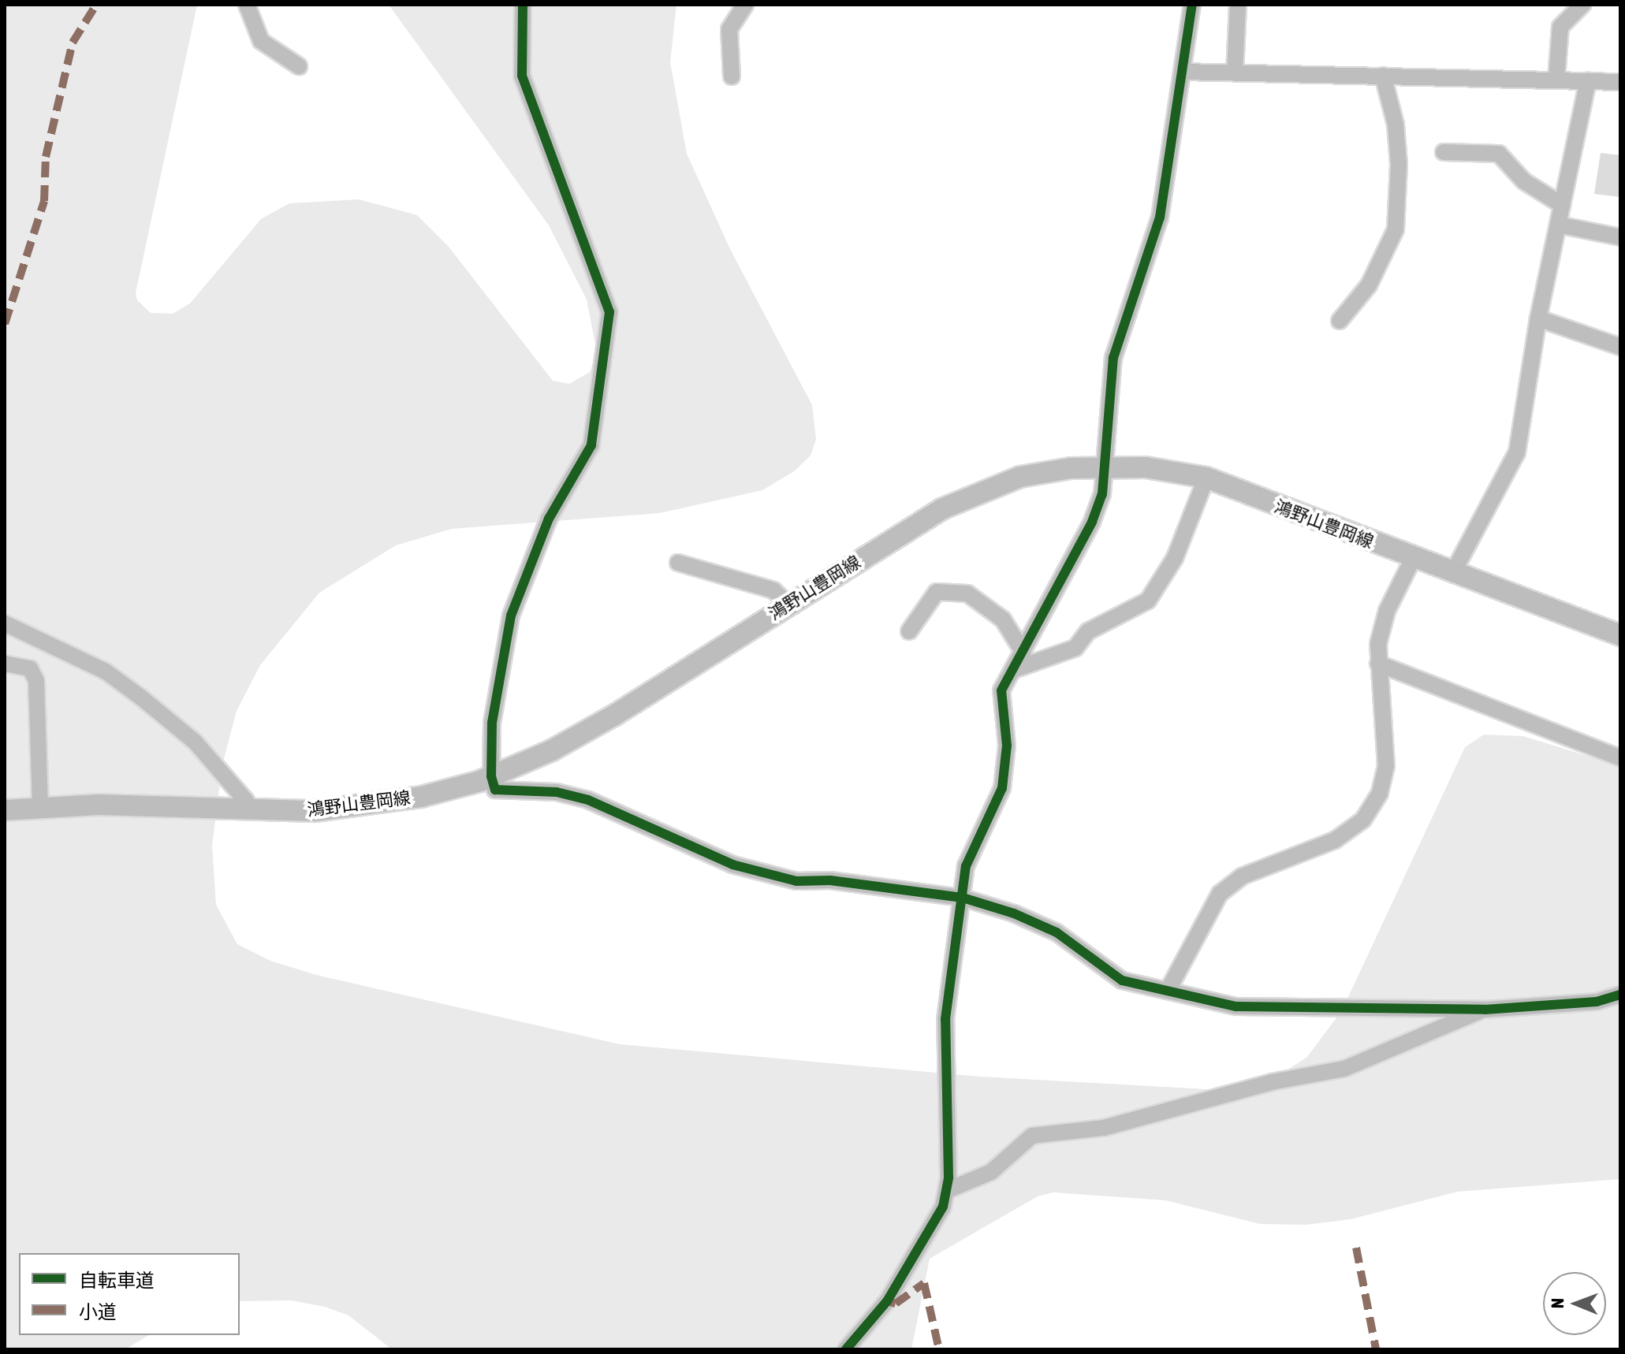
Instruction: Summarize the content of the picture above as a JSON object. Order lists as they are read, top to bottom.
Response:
{
  "streets": {
    "main road": ["鴻野山豊岡線"]
  },
  "legend": ["自転車道", "小道"],
  "north": "left"
}
